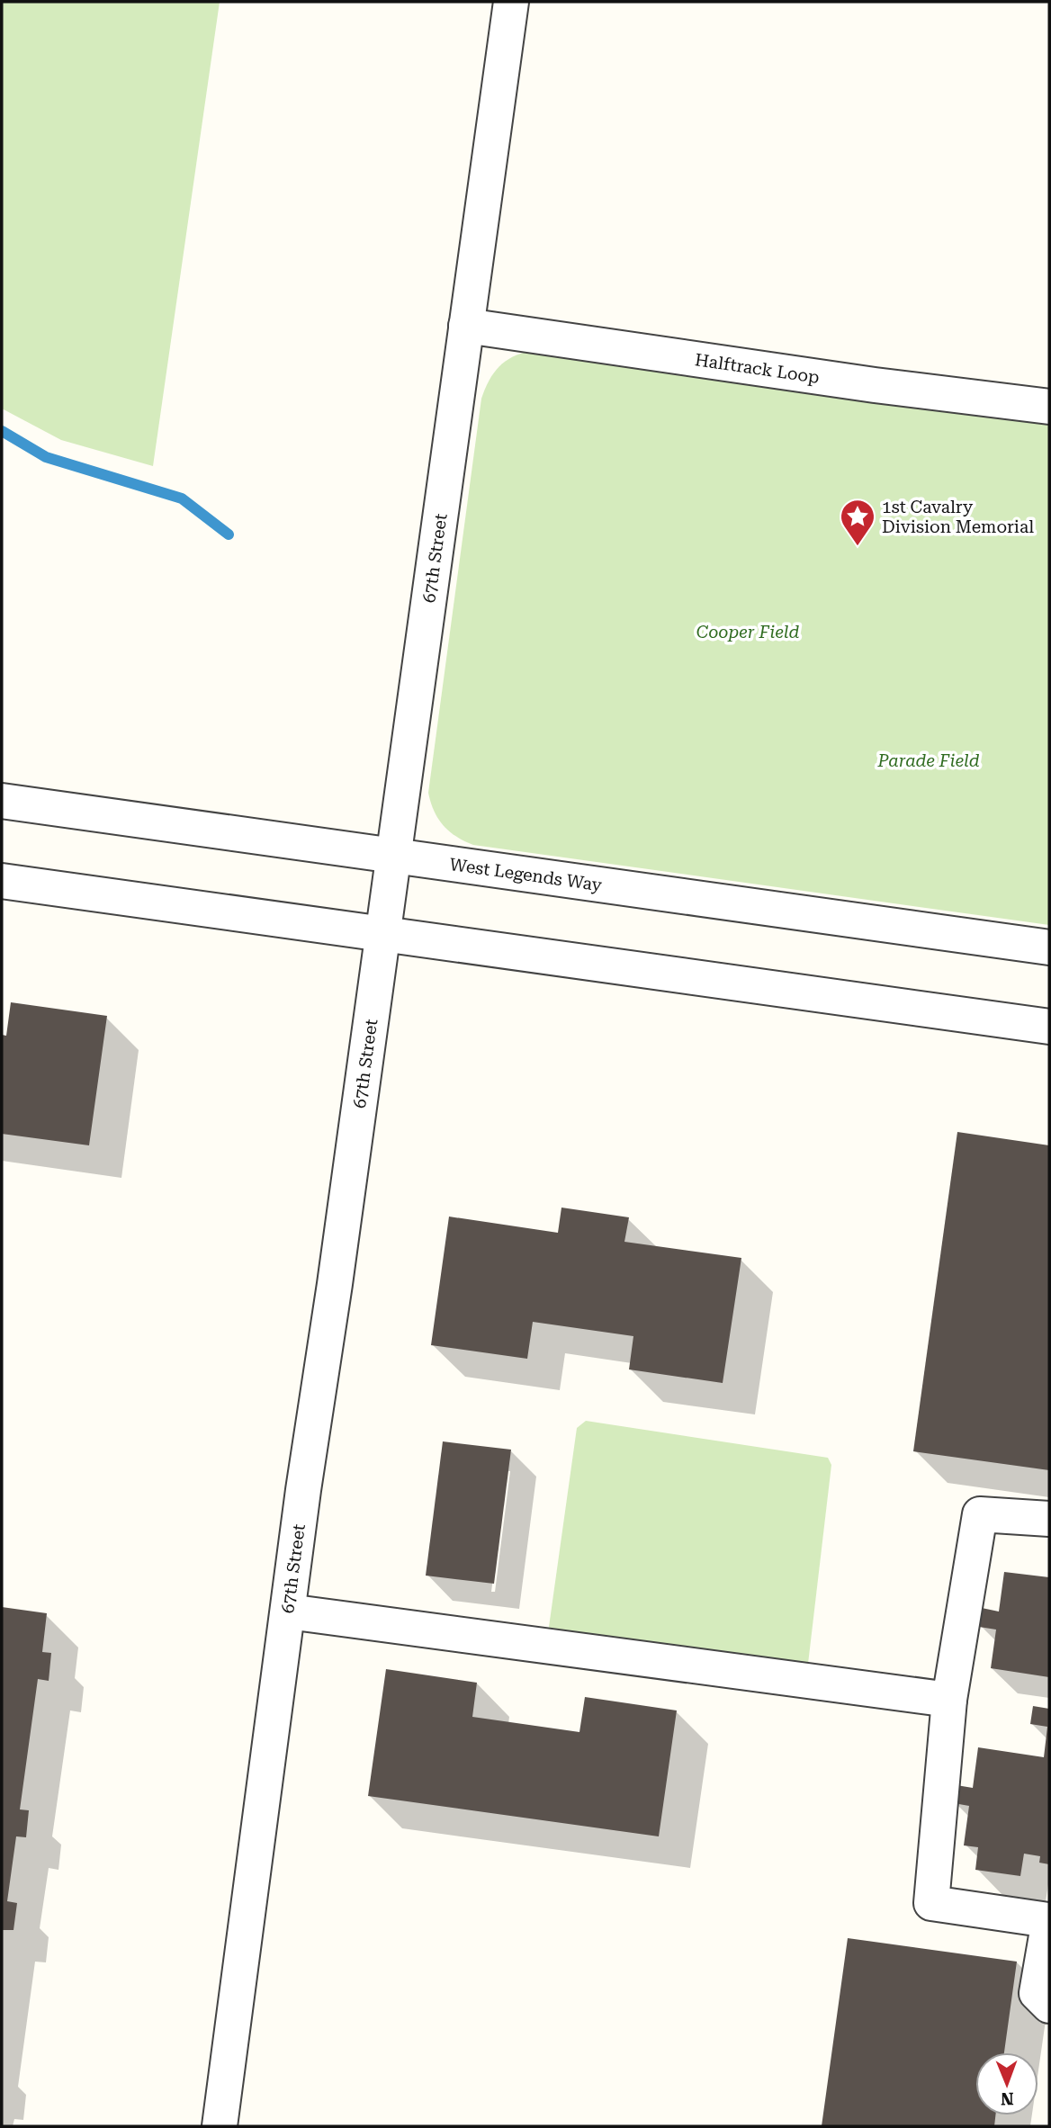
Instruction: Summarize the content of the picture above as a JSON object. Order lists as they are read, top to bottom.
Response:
{
  "streets": {
    "street": ["Halftrack Loop", "67th Street", "West Legends Way"]
  },
  "crossings": [
    ["Halftrack Loop", "67th Street"],
    ["67th Street", "West Legends Way"]
  ],
  "parks": ["Cooper Field", "Parade Field"],
  "places": {
    "place": ["1st Cavalry Division Memorial"]
  },
  "north": "bottom"
}
